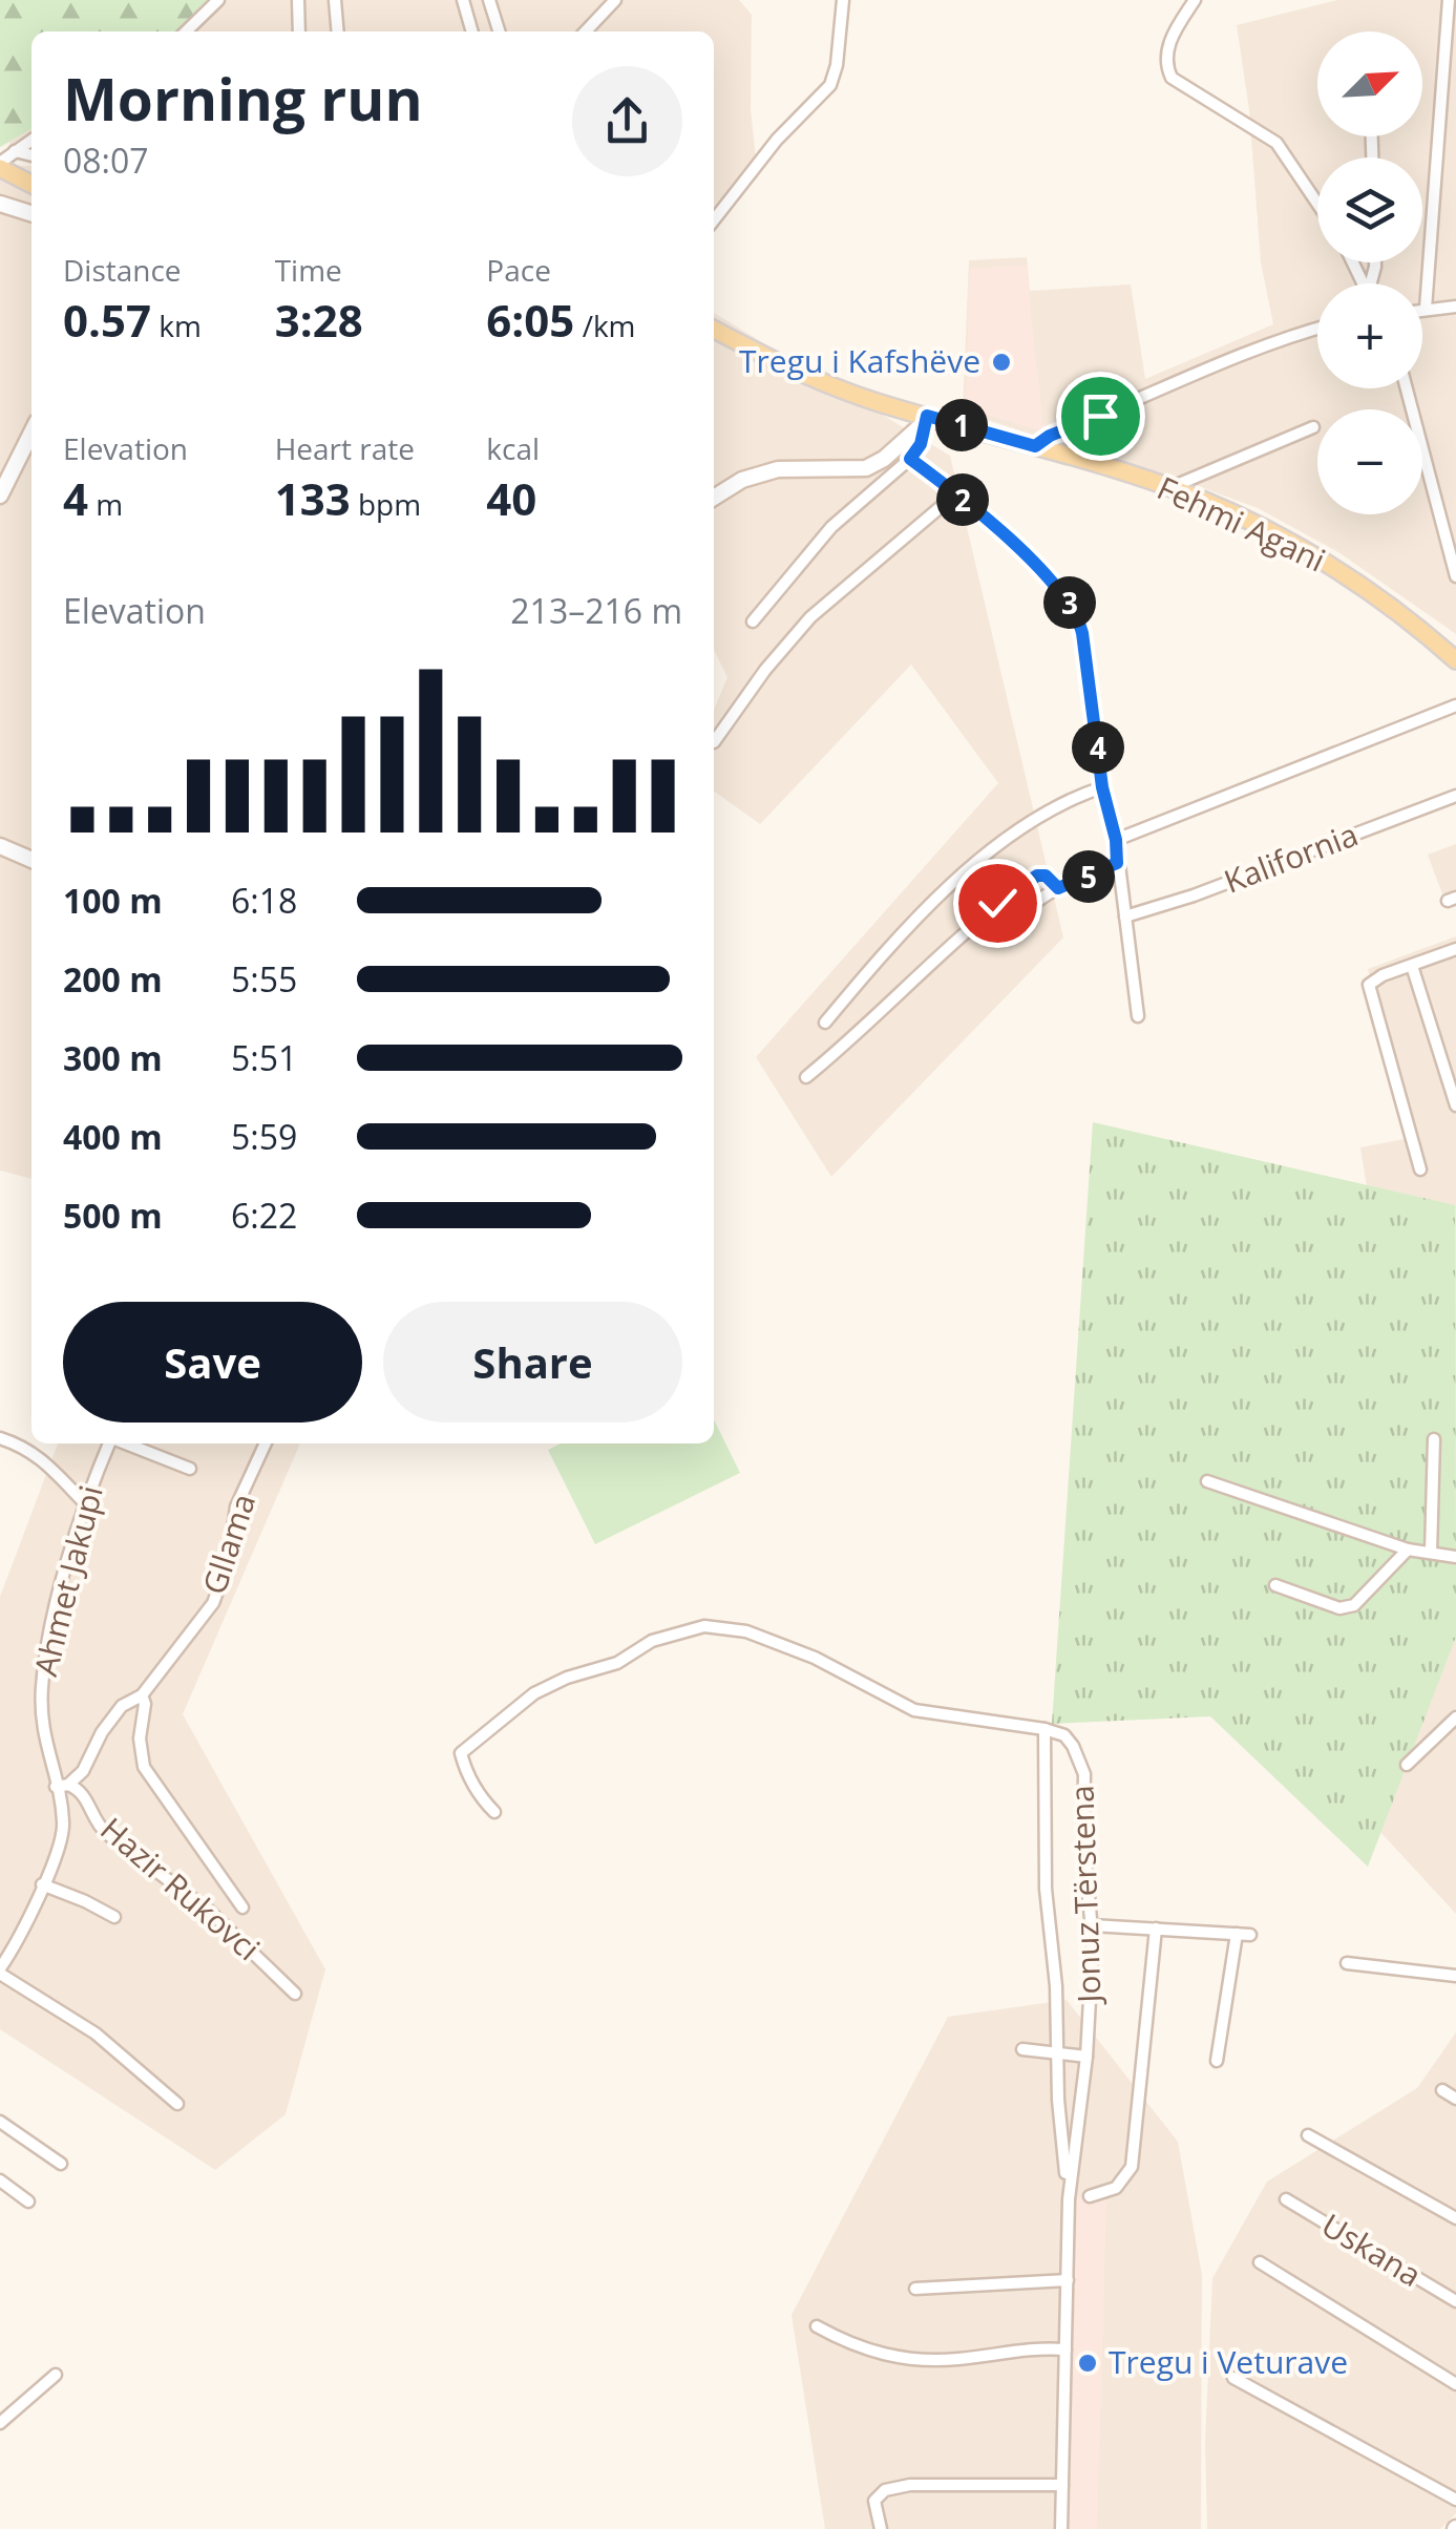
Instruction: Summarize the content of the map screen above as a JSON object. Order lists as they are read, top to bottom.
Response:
{
  "streets": {
    "main road": ["Fehmi Agani"],
    "street": [
      "Kalifornia",
      "Gllama",
      "Ahmet Jakupi",
      "Hazir Rukovci",
      "Jonuz Tërstena",
      "Uskana"
    ]
  },
  "crossings": [
    ["Gllama", "Ahmet Jakupi"],
    ["Gllama", "Hazir Rukovci"],
    ["Ahmet Jakupi", "Hazir Rukovci"]
  ],
  "places": ["Tregu i Kafshëve", "Tregu i Veturave"],
  "north": "top right",
  "page": {
    "map_buttons": ["+", "−"],
    "heading": ["Morning run", "08:07"],
    "stats": [
      ["Distance", "0.57 km"],
      ["Time", "3:28"],
      ["Pace", "6:05 /km"],
      ["Elevation", "4 m"],
      ["Heart rate", "133 bpm"],
      ["kcal", "40"]
    ],
    "pins": [
      "1",
      "2",
      "3",
      "4",
      "5"
    ],
    "chart": ["Elevation", "213–216 m"],
    "list": [
      {
        "name": "100 m",
        "note": "6:18"
      },
      {
        "name": "200 m",
        "note": "5:55"
      },
      {
        "name": "300 m",
        "note": "5:51"
      },
      {
        "name": "400 m",
        "note": "5:59"
      },
      {
        "name": "500 m",
        "note": "6:22"
      }
    ],
    "buttons": ["Save", "Share"]
  }
}
